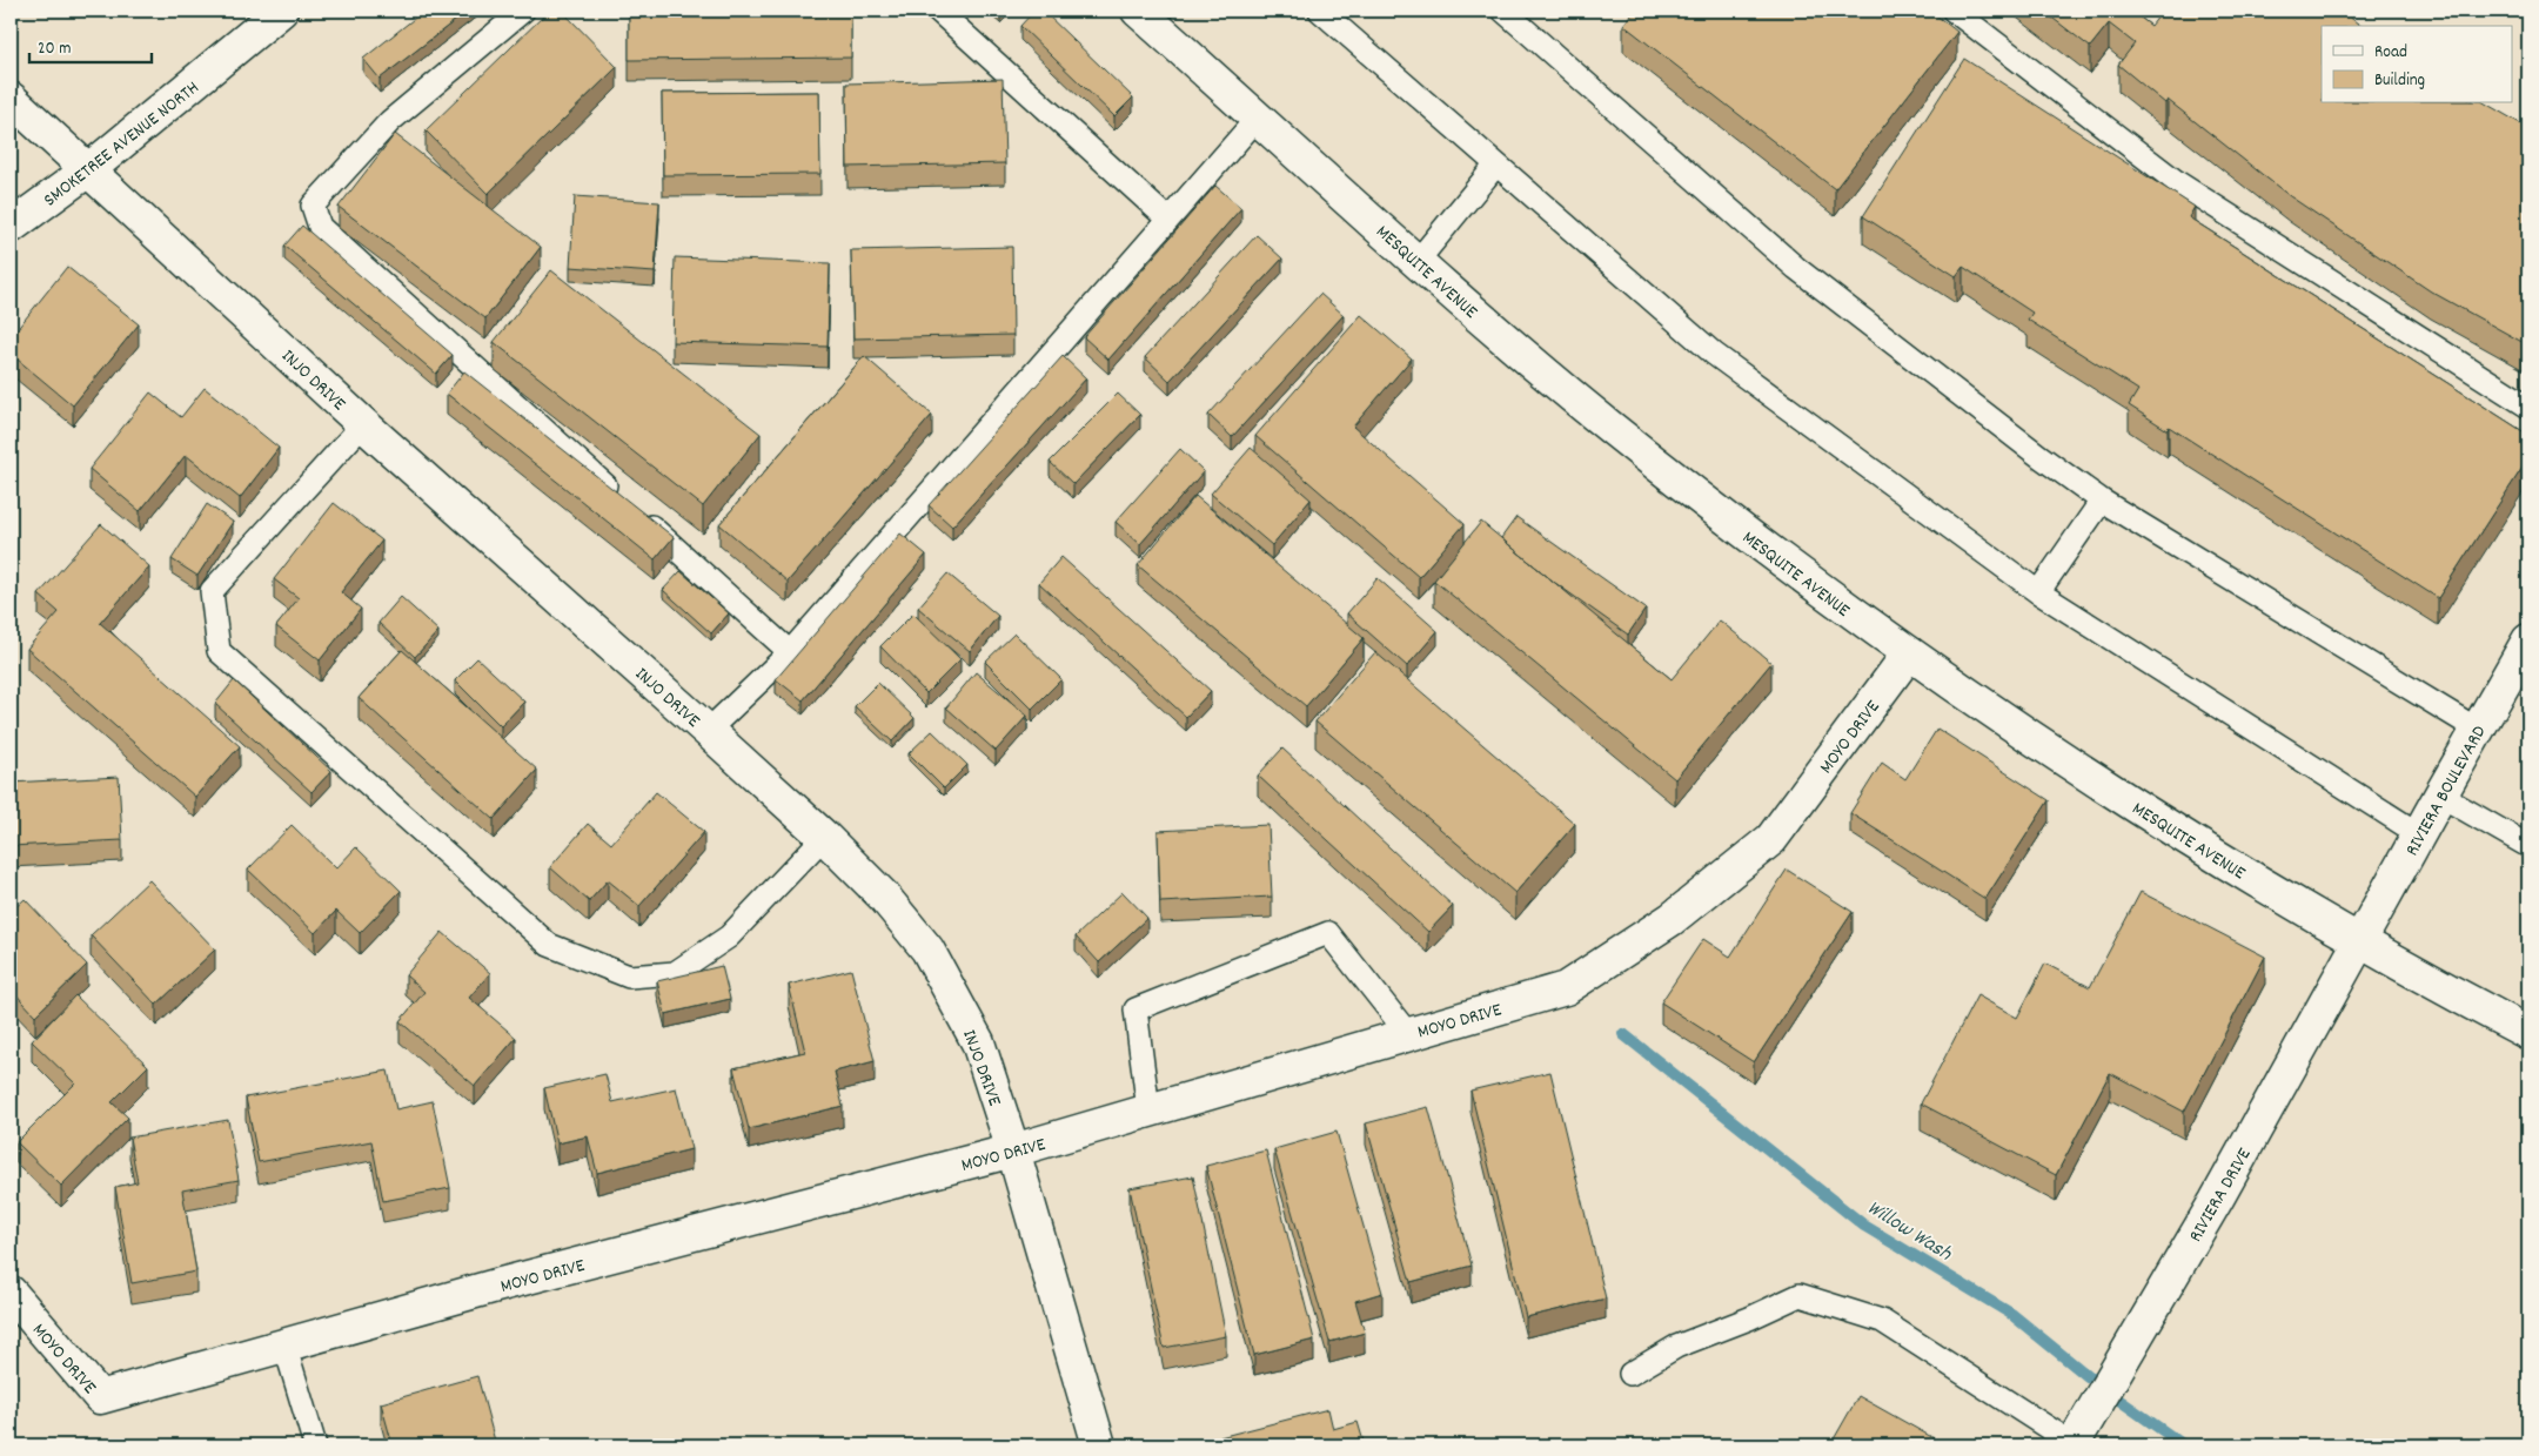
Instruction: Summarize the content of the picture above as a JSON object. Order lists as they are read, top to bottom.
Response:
{
  "streets": {
    "street": [
      "SMOKETREE AVENUE NORTH",
      "MESQUITE AVENUE",
      "INJO DRIVE",
      "MOYO DRIVE",
      "RIVIERA BOULEVARD",
      "RIVIERA DRIVE"
    ]
  },
  "crossings": [
    ["SMOKETREE AVENUE NORTH", "INJO DRIVE"],
    ["MESQUITE AVENUE", "MOYO DRIVE"],
    ["MESQUITE AVENUE", "RIVIERA BOULEVARD"],
    ["MESQUITE AVENUE", "RIVIERA DRIVE"],
    ["INJO DRIVE", "MOYO DRIVE"],
    ["RIVIERA BOULEVARD", "RIVIERA DRIVE"]
  ],
  "water": ["Willow Wash"],
  "legend": ["Road", "Building"],
  "scale_bar": "20 m"
}
